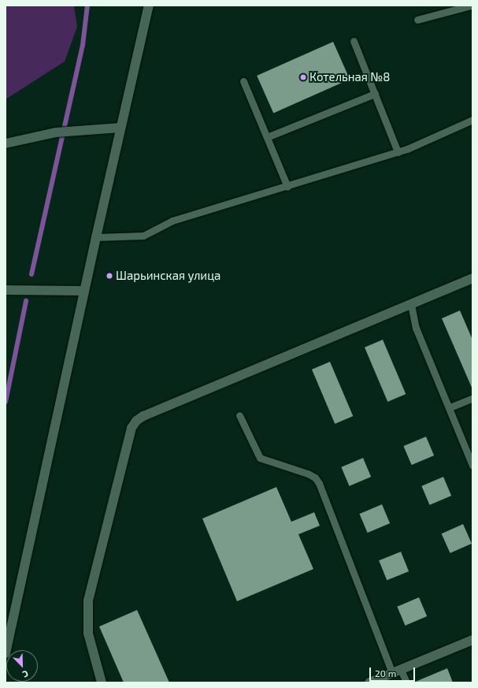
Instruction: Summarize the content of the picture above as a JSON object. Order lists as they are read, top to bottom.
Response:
{
  "places": ["Котельная №8", "Шарьинская улица"],
  "scale_bar": "20 m",
  "north": "bottom right"
}
